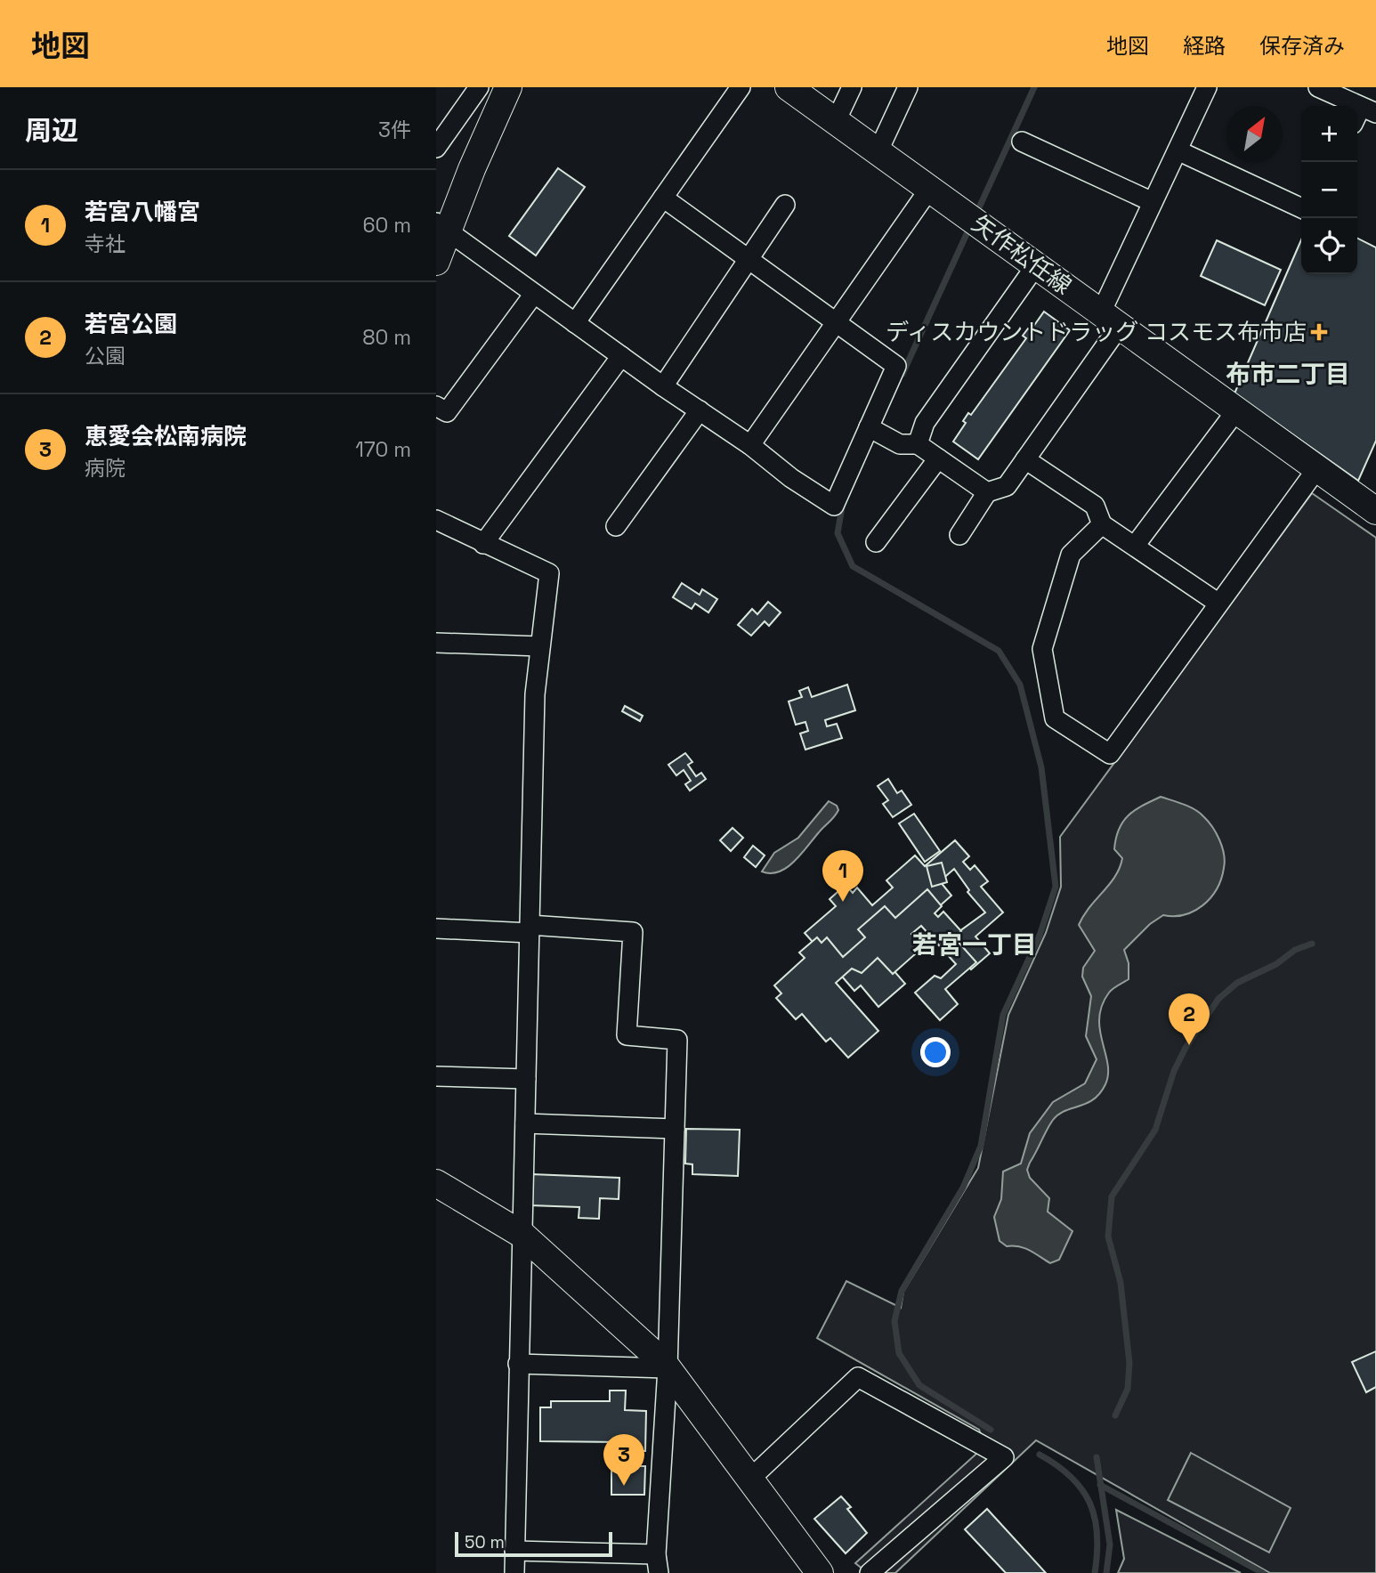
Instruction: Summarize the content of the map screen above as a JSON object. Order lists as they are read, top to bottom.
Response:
{
  "streets": {
    "street": ["矢作松任線"]
  },
  "districts": ["布市二丁目", "若宮一丁目"],
  "places": {
    "health": ["ディスカウントドラッグ コスモス布市店"]
  },
  "scale_bar": "50 m",
  "north": "top right",
  "page": {
    "header": "地図",
    "nav": ["地図", "経路", "保存済み"],
    "heading": ["周辺", "3件"],
    "map_buttons": ["+", "−"],
    "list": [
      {
        "mark": "1",
        "name": "若宮八幡宮",
        "note": "寺社",
        "value": "60 m"
      },
      {
        "mark": "2",
        "name": "若宮公園",
        "note": "公園",
        "value": "80 m"
      },
      {
        "mark": "3",
        "name": "恵愛会松南病院",
        "note": "病院",
        "value": "170 m"
      }
    ],
    "pins": ["1", "2", "3"],
    "scale": "50 m"
  }
}
